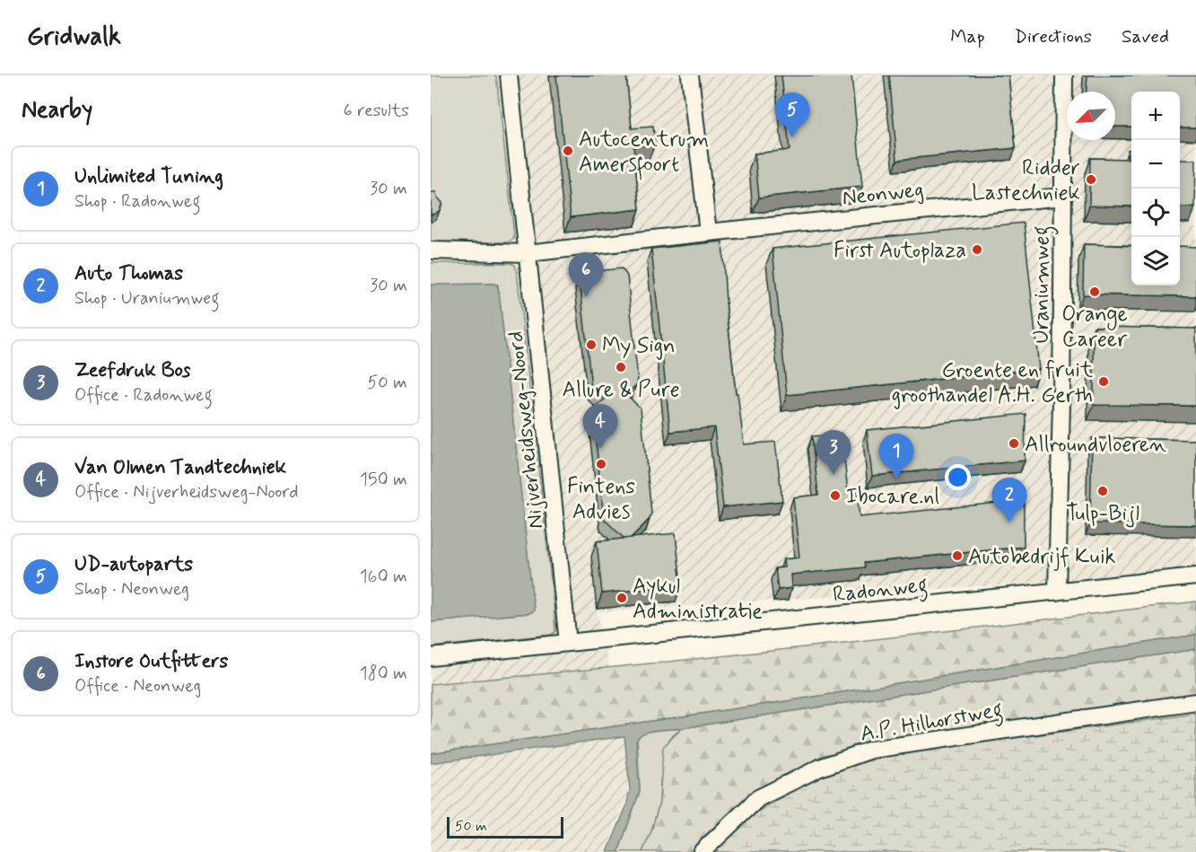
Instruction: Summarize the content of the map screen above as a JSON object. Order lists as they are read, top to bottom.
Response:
{
  "streets": {
    "street": [
      "Neonweg",
      "Uraniumweg",
      "Nijverheidsweg-Noord",
      "Radonweg",
      "A.P. Hilhorstweg"
    ]
  },
  "crossings": [
    ["Neonweg", "Uraniumweg"],
    ["Neonweg", "Nijverheidsweg-Noord"],
    ["Uraniumweg", "Radonweg"],
    ["Nijverheidsweg-Noord", "Radonweg"]
  ],
  "places": [
    "Autocentrum Amersfoort",
    "Ridder Lastechniek",
    "First Autoplaza",
    "Orange Career",
    "My Sign",
    "Allure & Pure",
    "Groente en fruit groothandel A.H. Gerth",
    "Allroundvloeren",
    "Fintens Advies",
    "Tulp-Bijl",
    "Ibocare.nl",
    "Autobedrijf Kuik",
    "Aykul Administratie"
  ],
  "scale_bar": "50 m",
  "north": "bottom left",
  "page": {
    "header": "Gridwalk",
    "nav": ["Map", "Directions", "Saved"],
    "heading": ["Nearby", "6 results"],
    "map_buttons": ["+", "−"],
    "pins": [
      "5",
      "6",
      "4",
      "3",
      "1",
      "2"
    ],
    "list": [
      {
        "mark": "1",
        "name": "Unlimited Tuning",
        "note": "Shop · Radonweg",
        "value": "30 m"
      },
      {
        "mark": "2",
        "name": "Auto Thomas",
        "note": "Shop · Uraniumweg",
        "value": "30 m"
      },
      {
        "mark": "3",
        "name": "Zeefdruk Bos",
        "note": "Office · Radonweg",
        "value": "50 m"
      },
      {
        "mark": "4",
        "name": "Van Olmen Tandtechniek",
        "note": "Office · Nijverheidsweg-Noord",
        "value": "150 m"
      },
      {
        "mark": "5",
        "name": "UD-autoparts",
        "note": "Shop · Neonweg",
        "value": "160 m"
      },
      {
        "mark": "6",
        "name": "Instore Outfitters",
        "note": "Office · Neonweg",
        "value": "180 m"
      }
    ],
    "scale": "50 m"
  }
}
